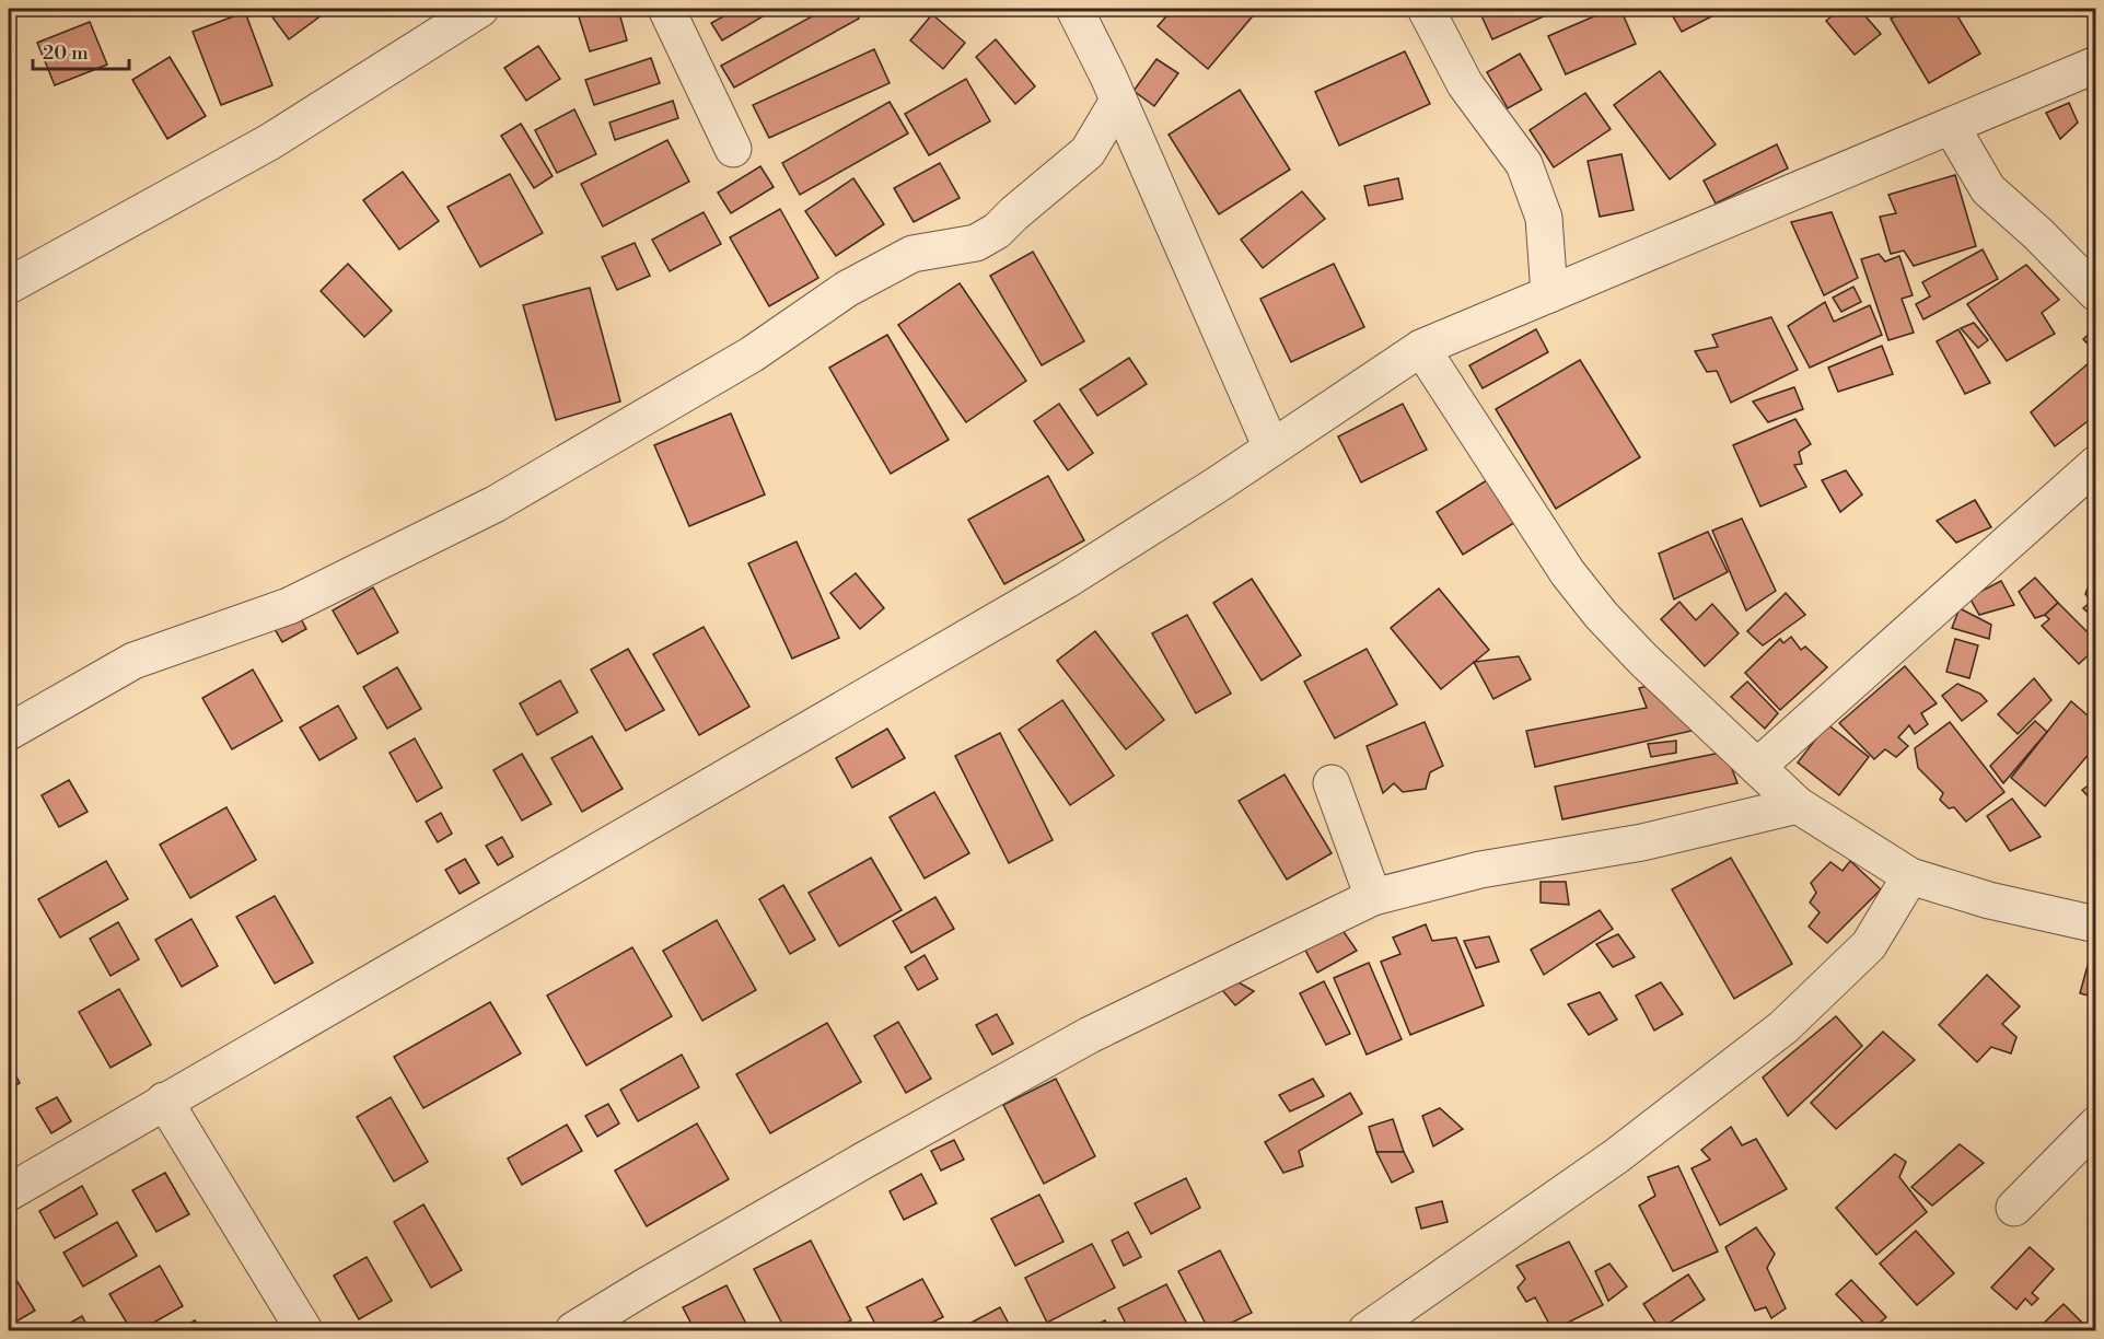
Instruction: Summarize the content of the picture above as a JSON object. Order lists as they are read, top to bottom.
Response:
{
  "scale_bar": "20 m"
}
